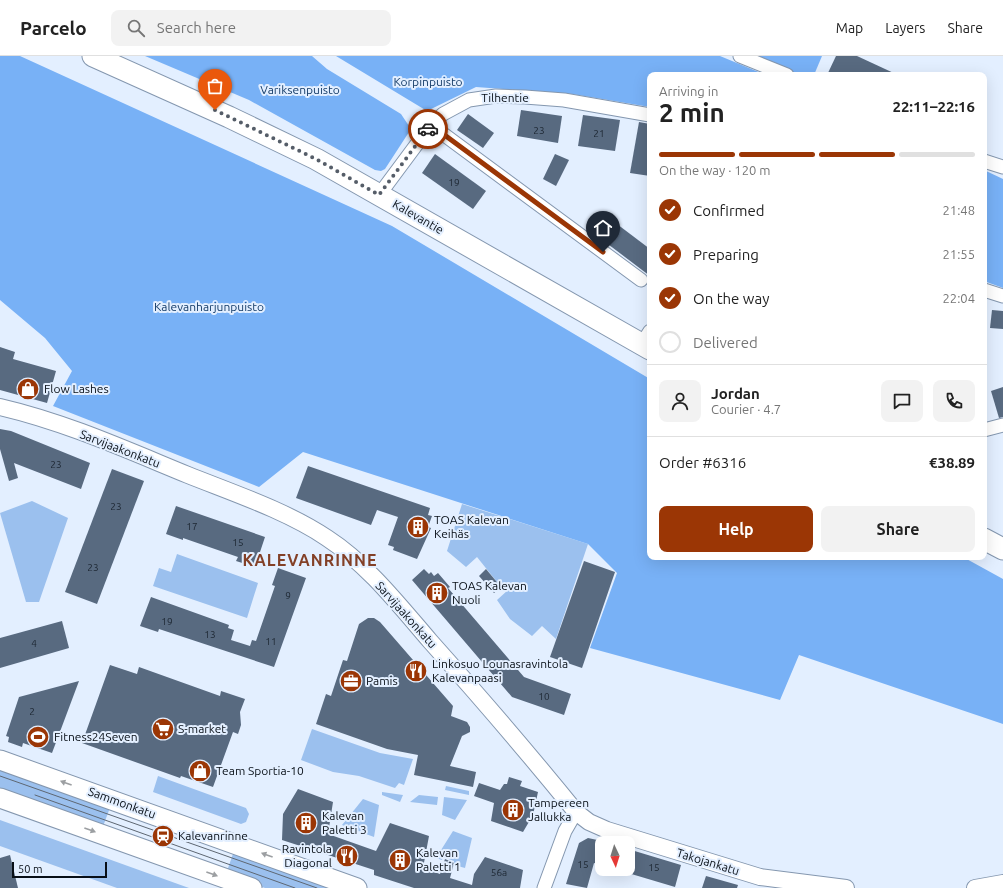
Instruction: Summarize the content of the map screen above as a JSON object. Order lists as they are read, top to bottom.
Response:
{
  "streets": {
    "main road": ["Kalevantie", "Sammonkatu"],
    "street": ["Tilhentie", "Sarvijaakonkatu", "Takojankatu"]
  },
  "crossings": [
    ["Tilhentie", "Kalevantie"],
    ["Sarvijaakonkatu", "Takojankatu"]
  ],
  "districts": ["KALEVANRINNE"],
  "parks": ["Korpinpuisto", "Variksenpuisto", "Kalevanharjunpuisto"],
  "places": {
    "shop": ["Flow Lashes", "Team Sportia-10"],
    "building": [
      "TOAS Kalevan Keihäs",
      "TOAS Kalevan Nuoli",
      "Tampereen Jallukka",
      "Kalevan Paletti 3",
      "Kalevan Paletti 1"
    ],
    "restaurant": ["Linkosuo Lounasravintola Kalevanpaasi", "Ravintola Diagonal"],
    "office": ["Pamis"],
    "supermarket": ["S-market"],
    "sports": ["Fitness24Seven"],
    "station": ["Kalevanrinne"]
  },
  "house_numbers": [
    "23",
    "21",
    "19",
    "23",
    "23",
    "17",
    "15",
    "23",
    "9",
    "19",
    "13",
    "11",
    "4",
    "10",
    "2",
    "15",
    "15",
    "56a"
  ],
  "scale_bar": "50 m",
  "north": "bottom",
  "page": {
    "header": "Parcelo",
    "search": "Search here",
    "nav": ["Map", "Layers", "Share"],
    "heading": ["2 min", "Arriving in", "22:11–22:16"],
    "panel": [
      "Jordan",
      "Courier · 4.7",
      "Order #6316",
      "€38.89"
    ],
    "bar": "On the way · 120 m",
    "list": [
      ["Confirmed", "21:48"],
      ["Preparing", "21:55"],
      ["On the way", "22:04"],
      "Delivered"
    ],
    "buttons": ["Help", "Share"],
    "scale": "50 m"
  }
}
